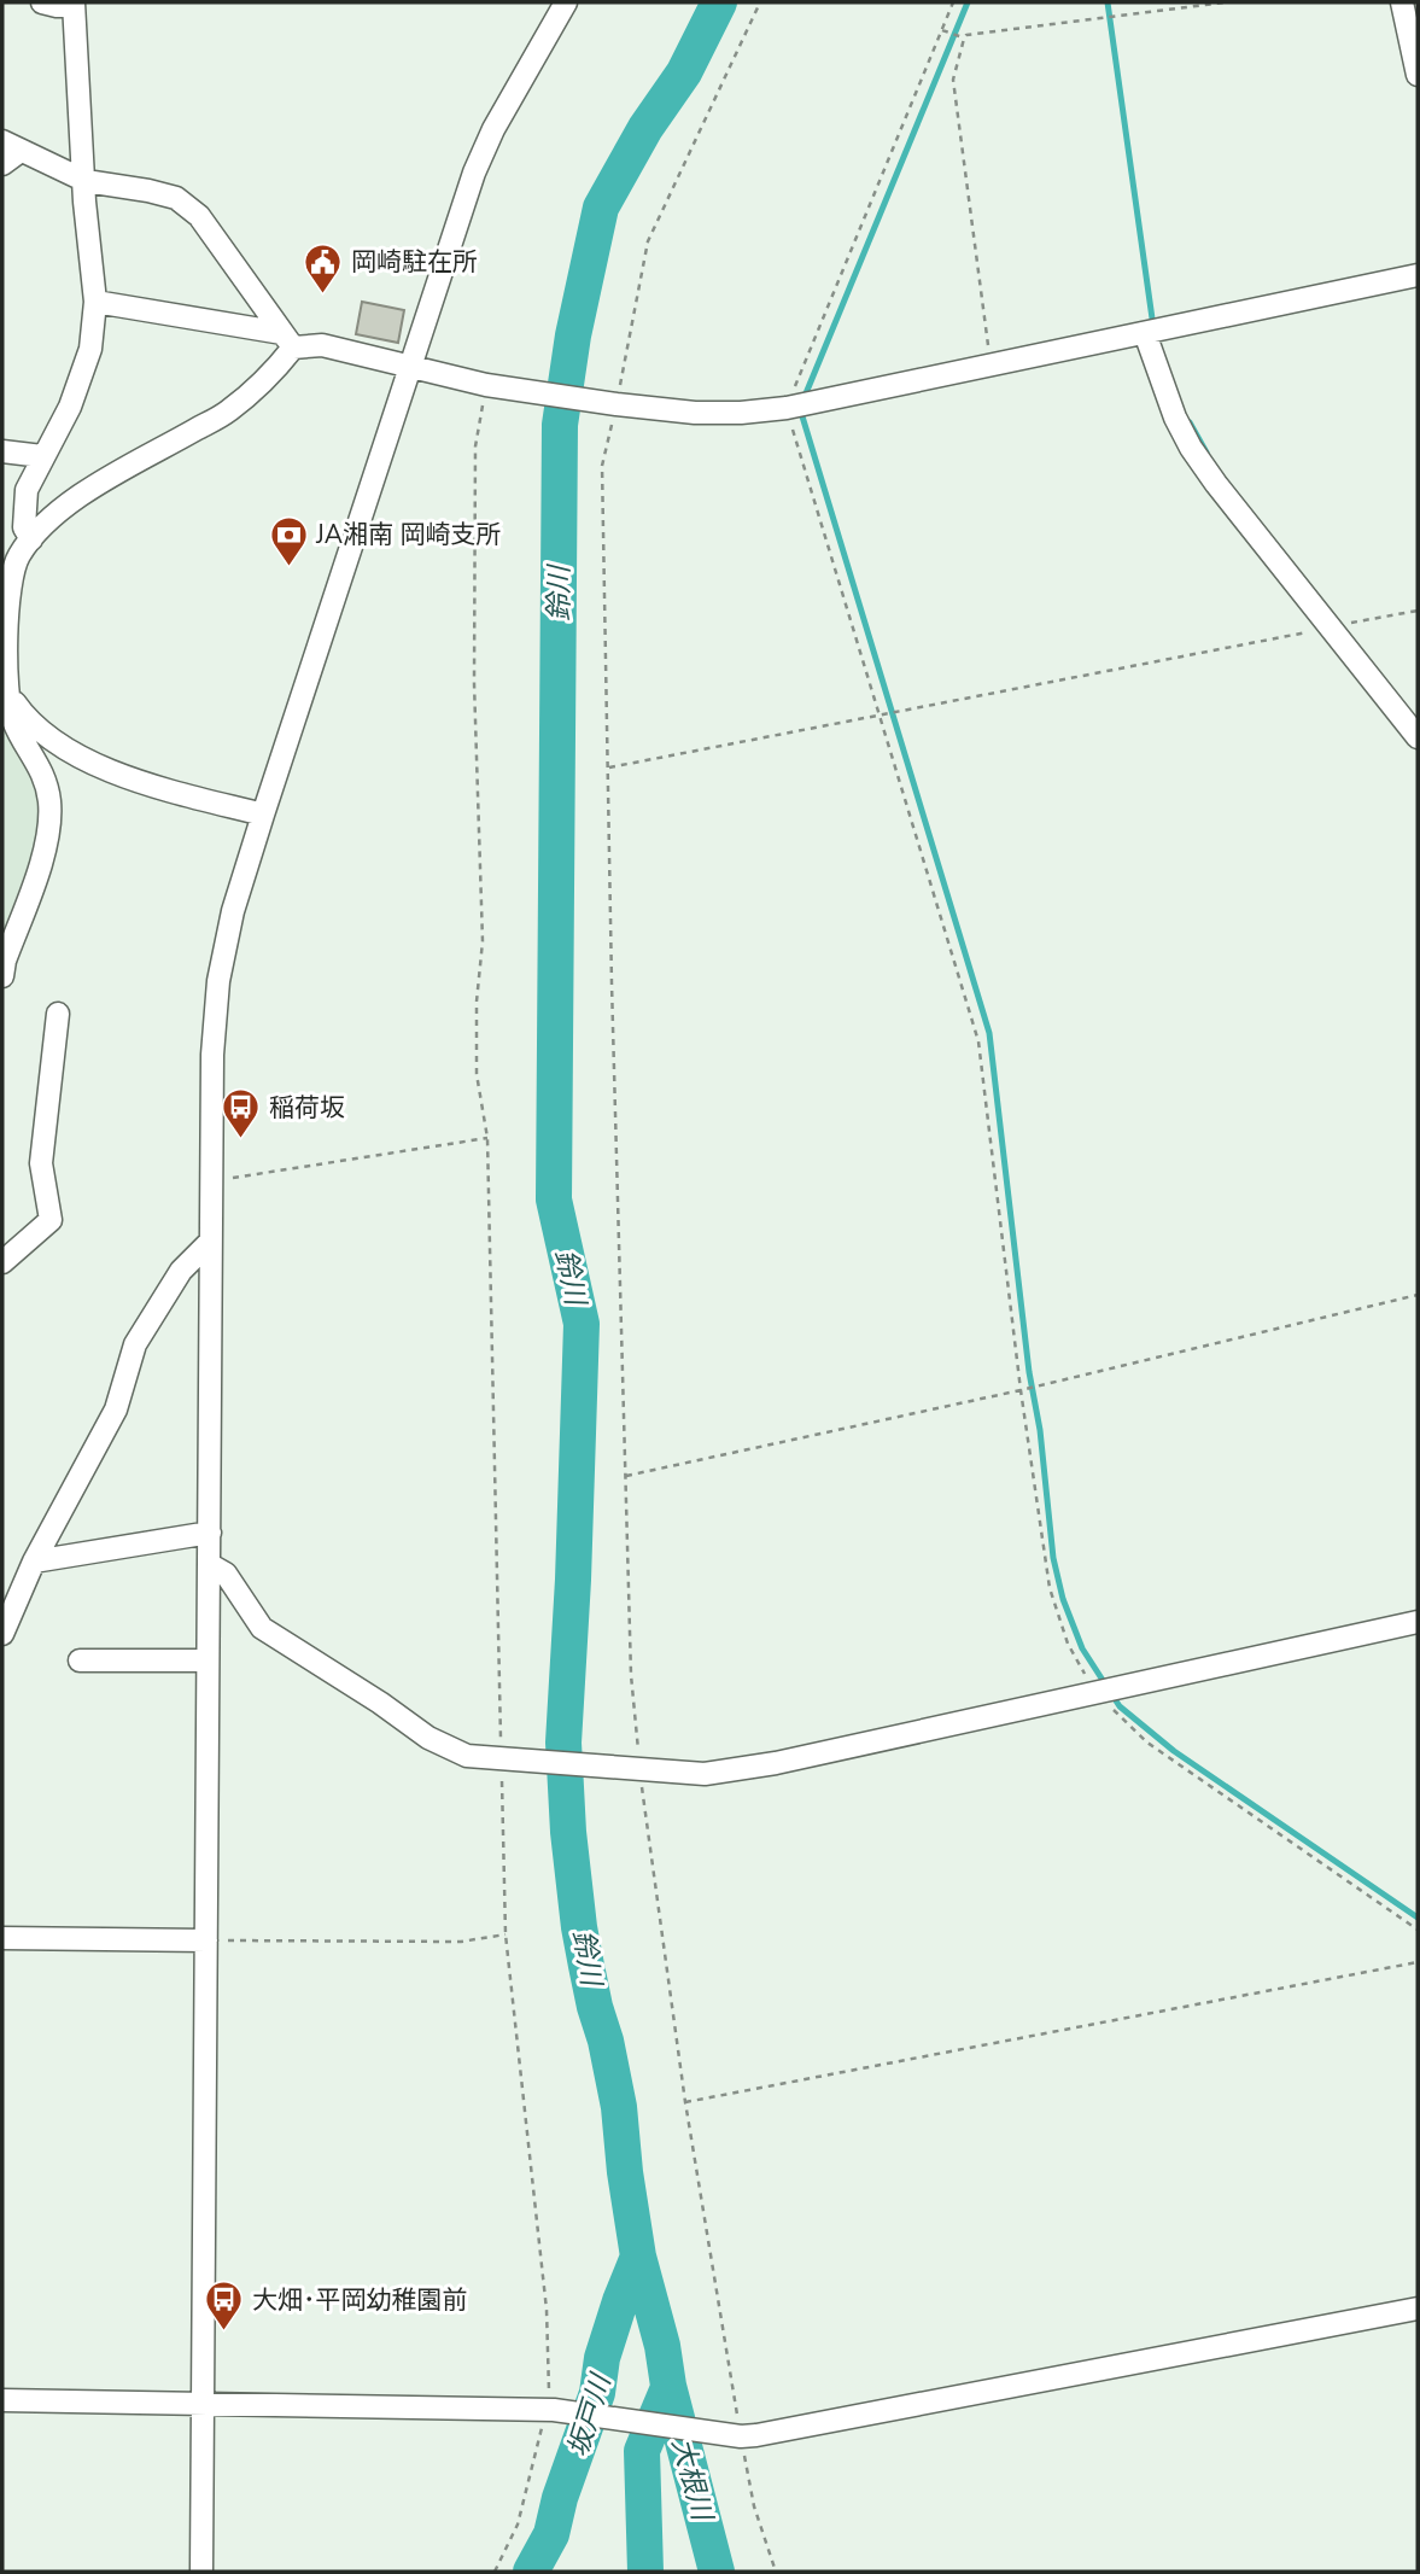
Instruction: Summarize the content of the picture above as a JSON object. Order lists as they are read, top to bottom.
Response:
{
  "water": ["鈴川", "坂戸川", "大根川"],
  "places": {
    "public building": ["岡崎駐在所"],
    "bank": ["JA湘南 岡崎支所"],
    "bus stop": ["稲荷坂", "大畑･平岡幼稚園前"]
  }
}
